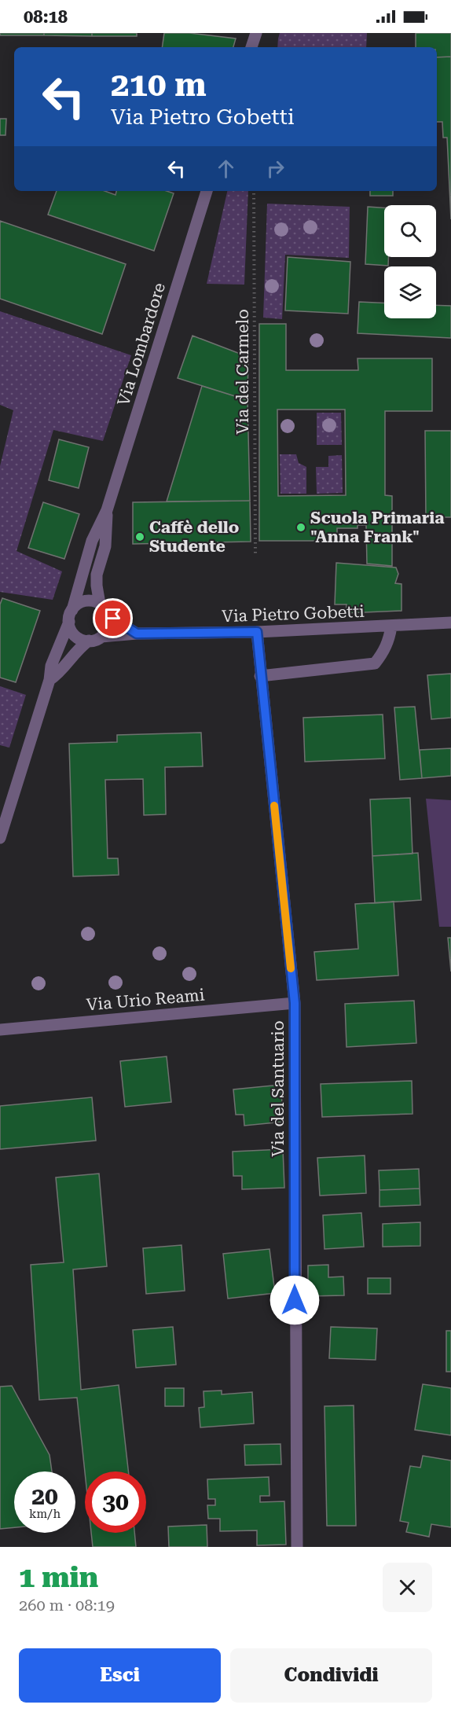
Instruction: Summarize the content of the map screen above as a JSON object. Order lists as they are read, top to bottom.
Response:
{
  "streets": {
    "street": [
      "Via Lombardore",
      "Via Pietro Gobetti",
      "Via Urio Reami",
      "Via del Santuario"
    ],
    "path": ["Via del Carmelo"]
  },
  "crossings": [
    ["Via Lombardore", "Via Pietro Gobetti"],
    ["Via Pietro Gobetti", "Via del Santuario"],
    ["Via Urio Reami", "Via del Santuario"]
  ],
  "places": ["Scuola Primaria \"Anna Frank\"", "Caffè dello Studente"],
  "page": {
    "status": "08:18",
    "turn": ["210 m", "Via Pietro Gobetti"],
    "speed": "20 km/h",
    "limit": "30",
    "heading": ["1 min", "260 m · 08:19"],
    "buttons": ["Esci", "Condividi"]
  }
}
